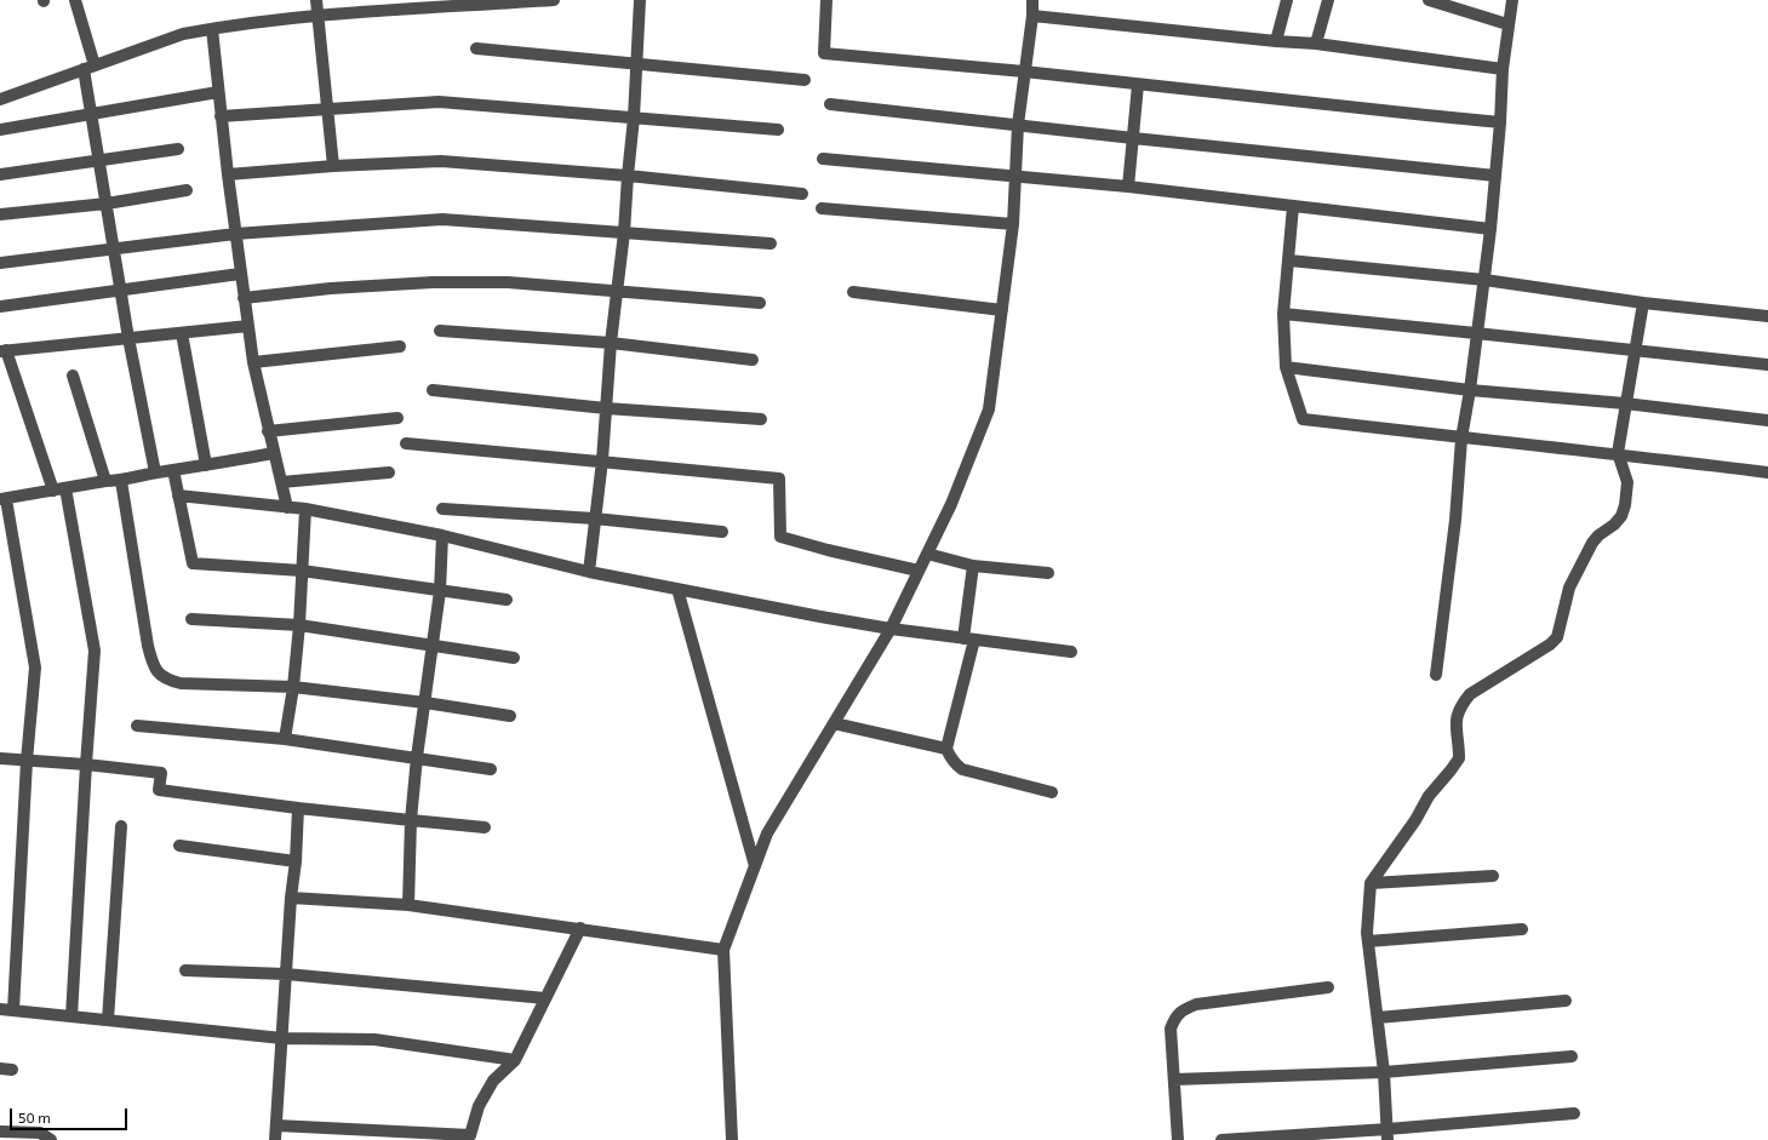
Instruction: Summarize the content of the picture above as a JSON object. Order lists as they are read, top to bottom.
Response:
{
  "scale_bar": "50 m"
}
